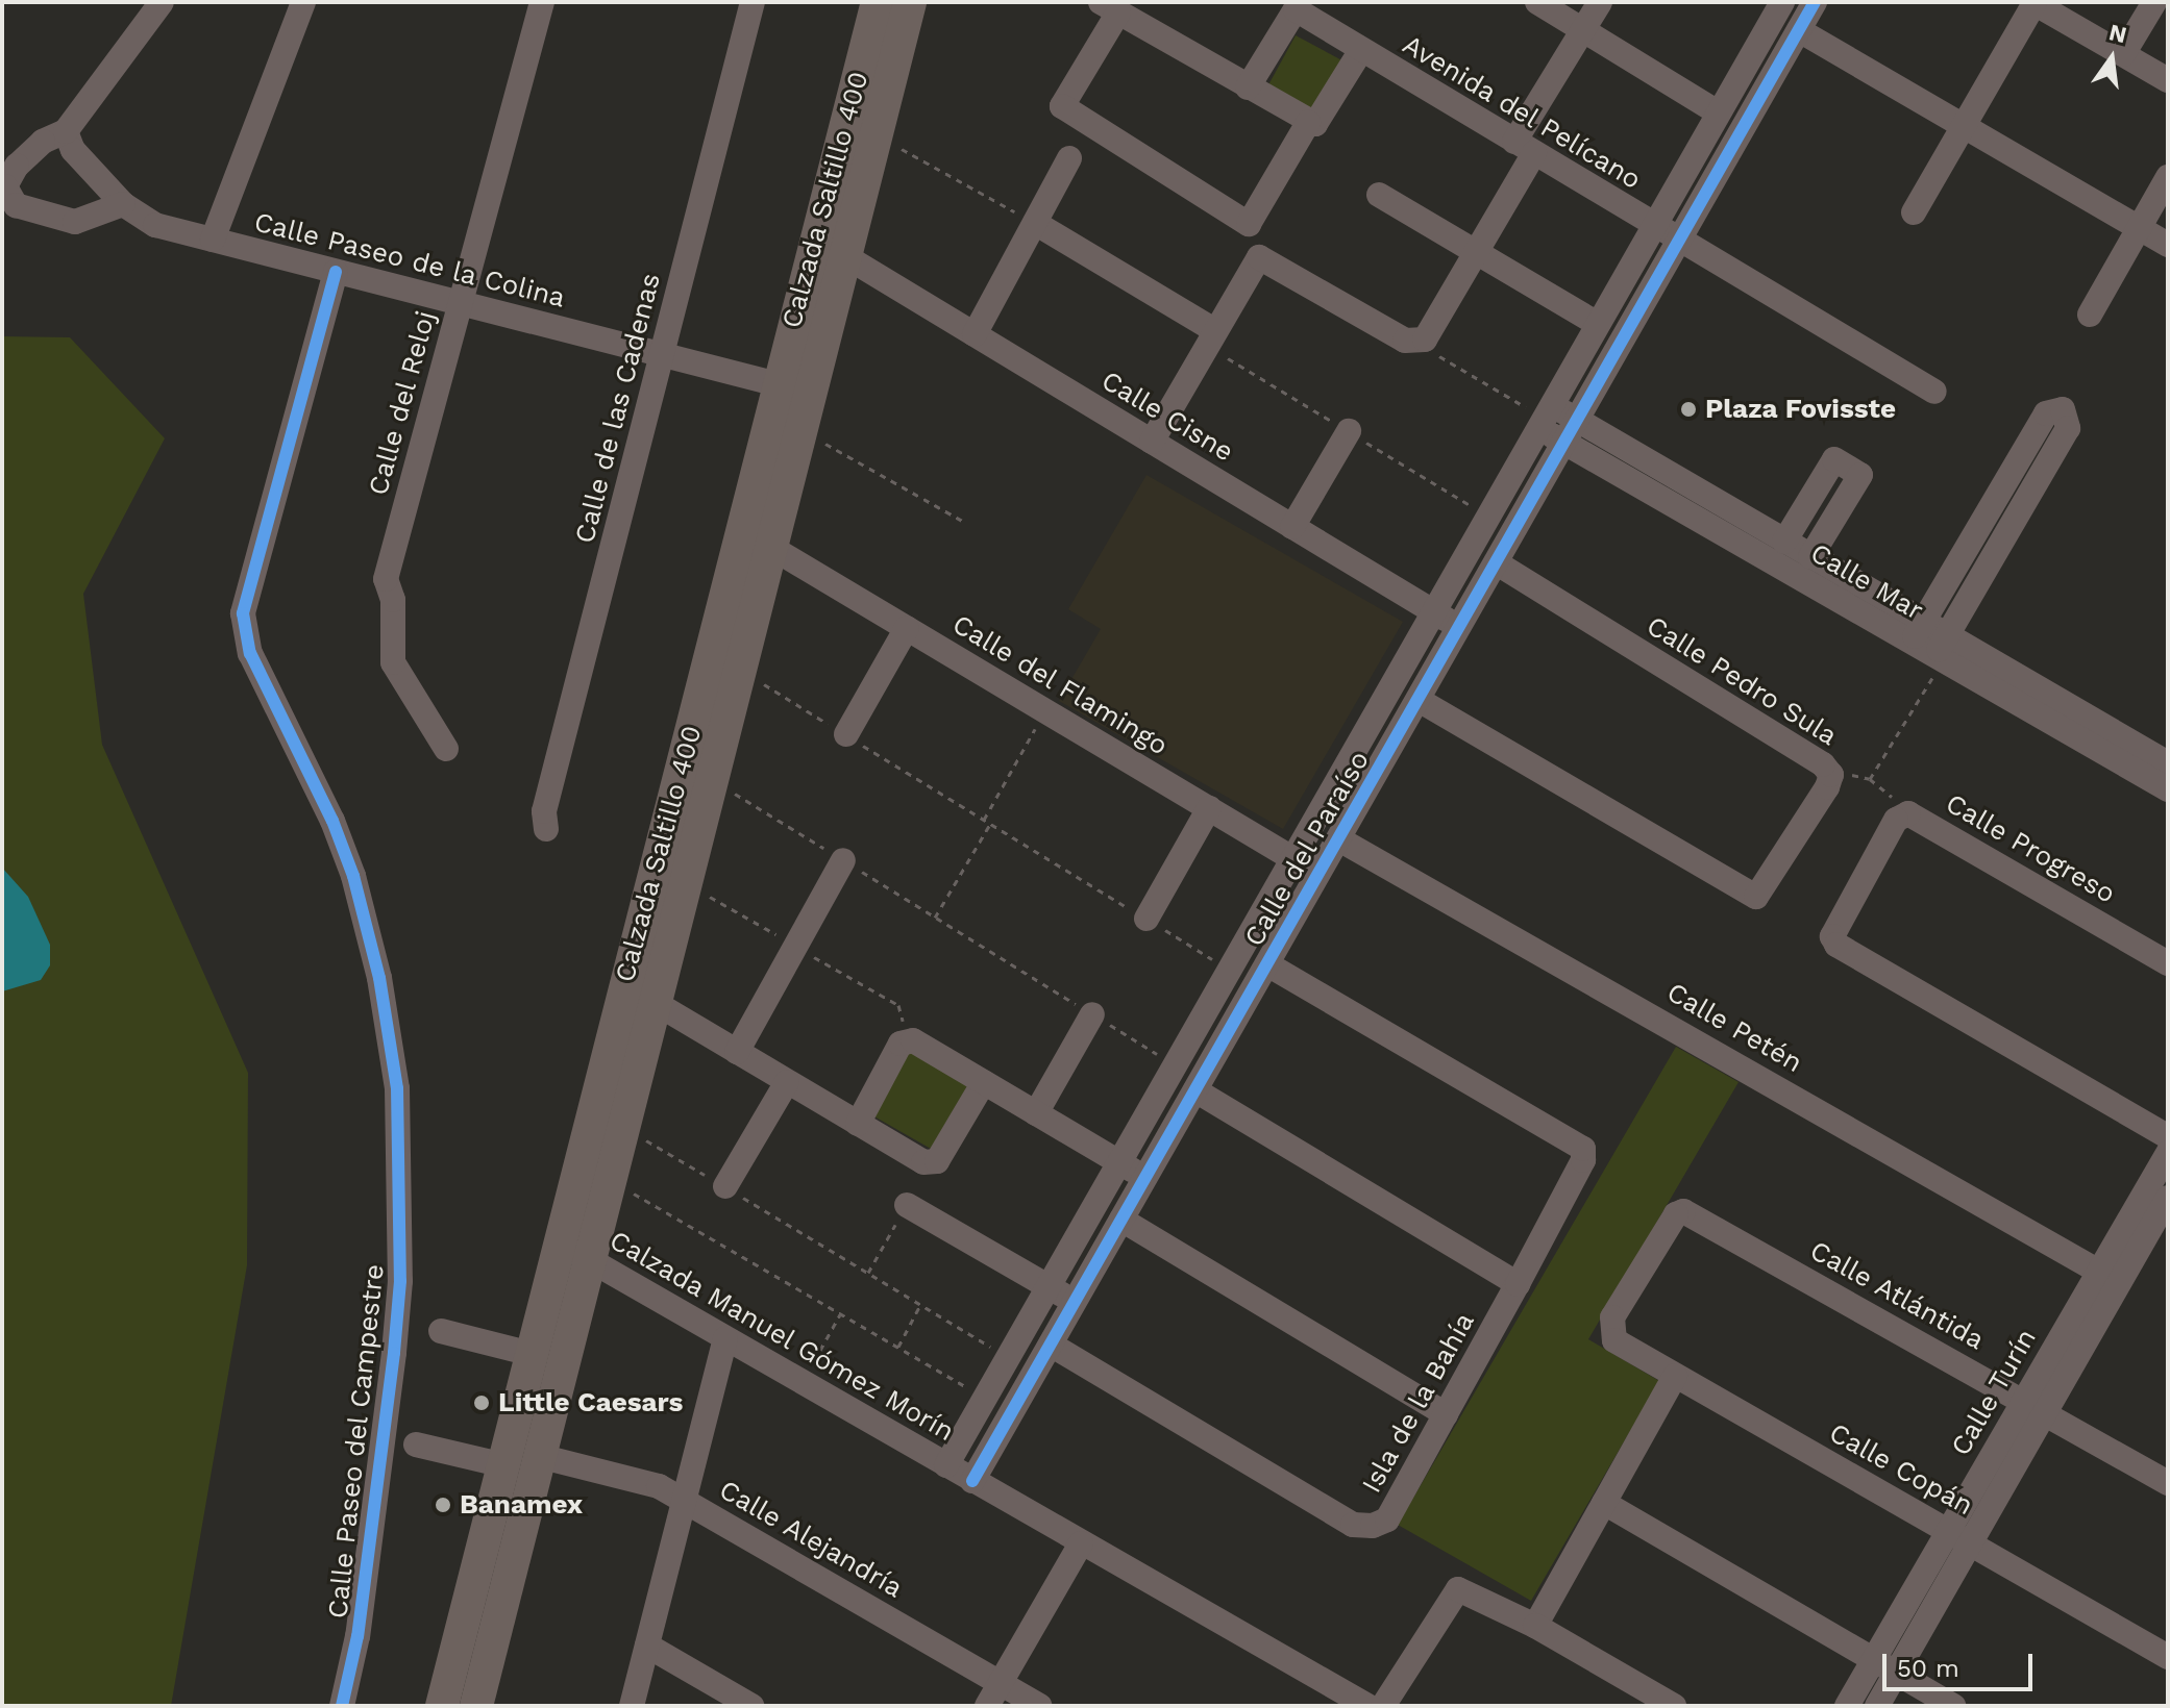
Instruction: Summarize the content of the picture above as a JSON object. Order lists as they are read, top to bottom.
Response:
{
  "streets": {
    "main road": ["Calzada Saltillo 400"],
    "street": [
      "Avenida del Pelícano",
      "Calle Paseo de la Colina",
      "Calle del Reloj",
      "Calle de las Cadenas",
      "Calle Cisne",
      "Calle Mar",
      "Calle Pedro Sula",
      "Calle del Flamingo",
      "Calle del Paraíso",
      "Calle Progreso",
      "Calle Petén",
      "Calle Atlántida",
      "Calzada Manuel Gómez Morín",
      "Calle Turín",
      "Isla de la Bahía",
      "Calle Paseo del Campestre",
      "Calle Copán",
      "Calle Alejandría"
    ]
  },
  "crossings": [
    ["Avenida del Pelícano", "Calle del Paraíso"],
    ["Calzada Saltillo 400", "Calle Paseo de la Colina"],
    ["Calzada Saltillo 400", "Calle Cisne"],
    ["Calzada Saltillo 400", "Calle del Flamingo"],
    ["Calzada Saltillo 400", "Calzada Manuel Gómez Morín"],
    ["Calzada Saltillo 400", "Calle Alejandría"],
    ["Calle Paseo de la Colina", "Calle del Reloj"],
    ["Calle Paseo de la Colina", "Calle de las Cadenas"],
    ["Calle Paseo de la Colina", "Calle Paseo del Campestre"],
    ["Calle Cisne", "Calle del Paraíso"],
    ["Calle Mar", "Calle del Paraíso"],
    ["Calle Pedro Sula", "Calle del Paraíso"],
    ["Calle del Flamingo", "Calle del Paraíso"],
    ["Calle del Paraíso", "Calle Petén"],
    ["Calle del Paraíso", "Calzada Manuel Gómez Morín"],
    ["Calle del Paraíso", "Isla de la Bahía"],
    ["Calle Petén", "Calle Turín"],
    ["Calle Atlántida", "Calle Turín"],
    ["Calle Atlántida", "Calle Copán"],
    ["Calle Turín", "Calle Copán"]
  ],
  "places": ["Plaza Fovisste", "Little Caesars", "Banamex"],
  "scale_bar": "50 m",
  "north": "top"
}
